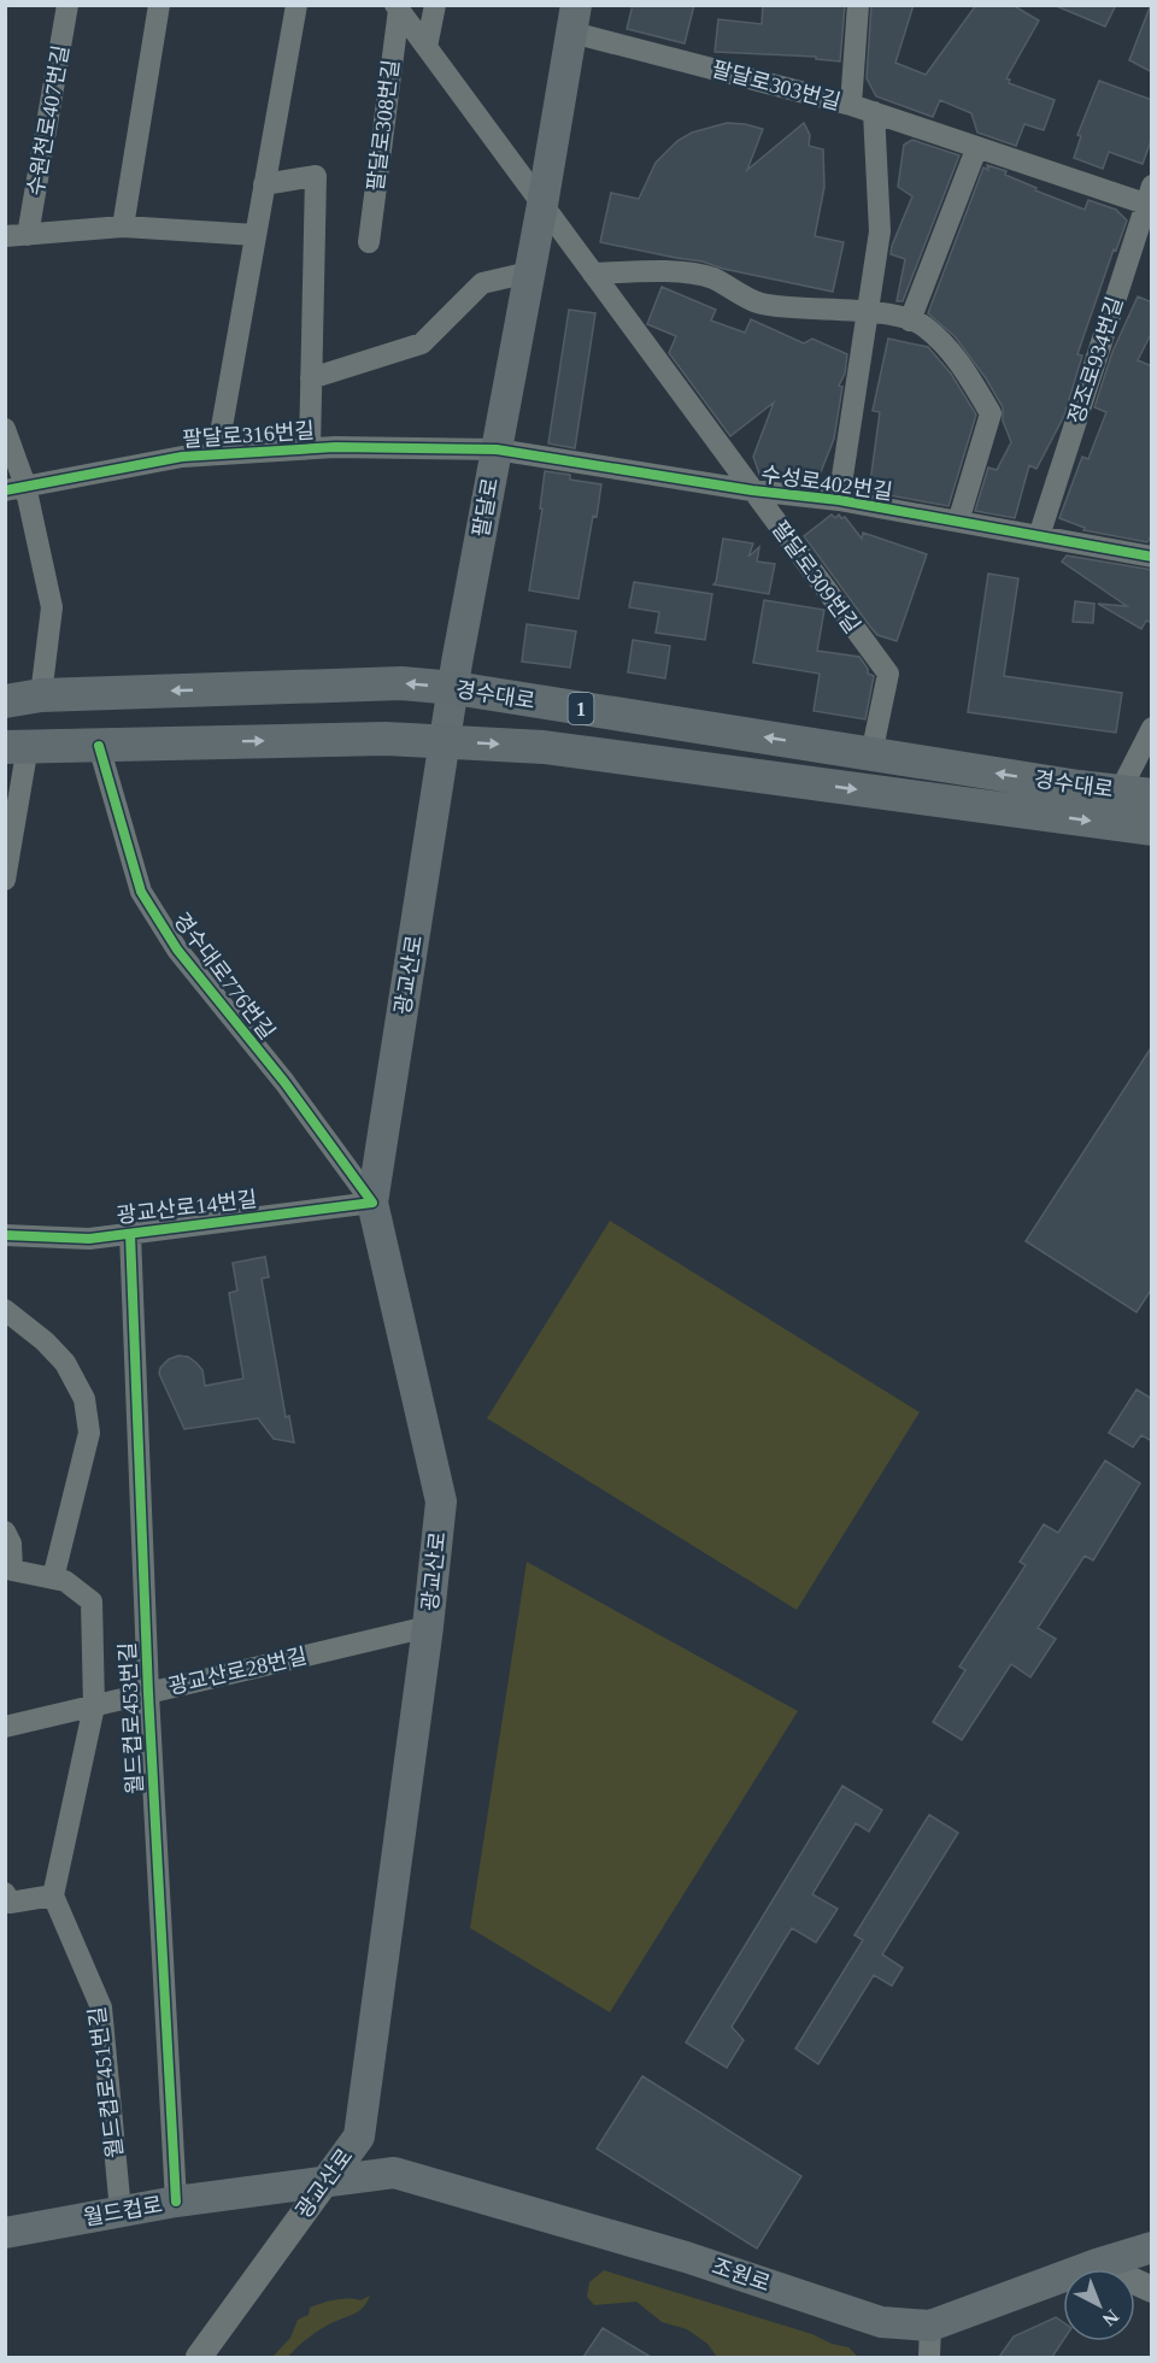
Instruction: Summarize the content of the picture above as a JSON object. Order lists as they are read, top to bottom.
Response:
{
  "streets": {
    "main road": [
      "팔달로",
      "경수대로",
      "1",
      "광교산로",
      "월드컵로",
      "조원로"
    ],
    "street": [
      "팔달로303번길",
      "수원천로407번길",
      "팔달로308번길",
      "정조로934번길",
      "팔달로316번길",
      "수성로402번길",
      "팔달로309번길",
      "경수대로776번길",
      "광교산로14번길",
      "광교산로28번길",
      "월드컵로453번길",
      "월드컵로451번길"
    ]
  },
  "crossings": [
    ["팔달로303번길", "정조로934번길"],
    ["팔달로303번길", "수성로402번길"],
    ["팔달로303번길", "팔달로"],
    ["팔달로308번길", "팔달로"],
    ["팔달로308번길", "팔달로309번길"],
    ["정조로934번길", "수성로402번길"],
    ["팔달로316번길", "수성로402번길"],
    ["팔달로316번길", "팔달로"],
    ["수성로402번길", "팔달로"],
    ["수성로402번길", "팔달로309번길"],
    ["팔달로", "팔달로309번길"],
    ["팔달로", "경수대로"],
    ["팔달로", "광교산로"],
    ["팔달로309번길", "경수대로"],
    ["경수대로", "광교산로"],
    ["경수대로", "경수대로776번길"],
    ["광교산로", "경수대로776번길"],
    ["광교산로", "광교산로14번길"],
    ["광교산로", "광교산로28번길"],
    ["광교산로", "월드컵로"],
    ["광교산로", "조원로"],
    ["경수대로776번길", "광교산로14번길"],
    ["광교산로14번길", "월드컵로453번길"],
    ["광교산로28번길", "월드컵로453번길"],
    ["월드컵로453번길", "월드컵로"],
    ["월드컵로451번길", "월드컵로"],
    ["월드컵로", "조원로"]
  ],
  "north": "bottom right"
}
